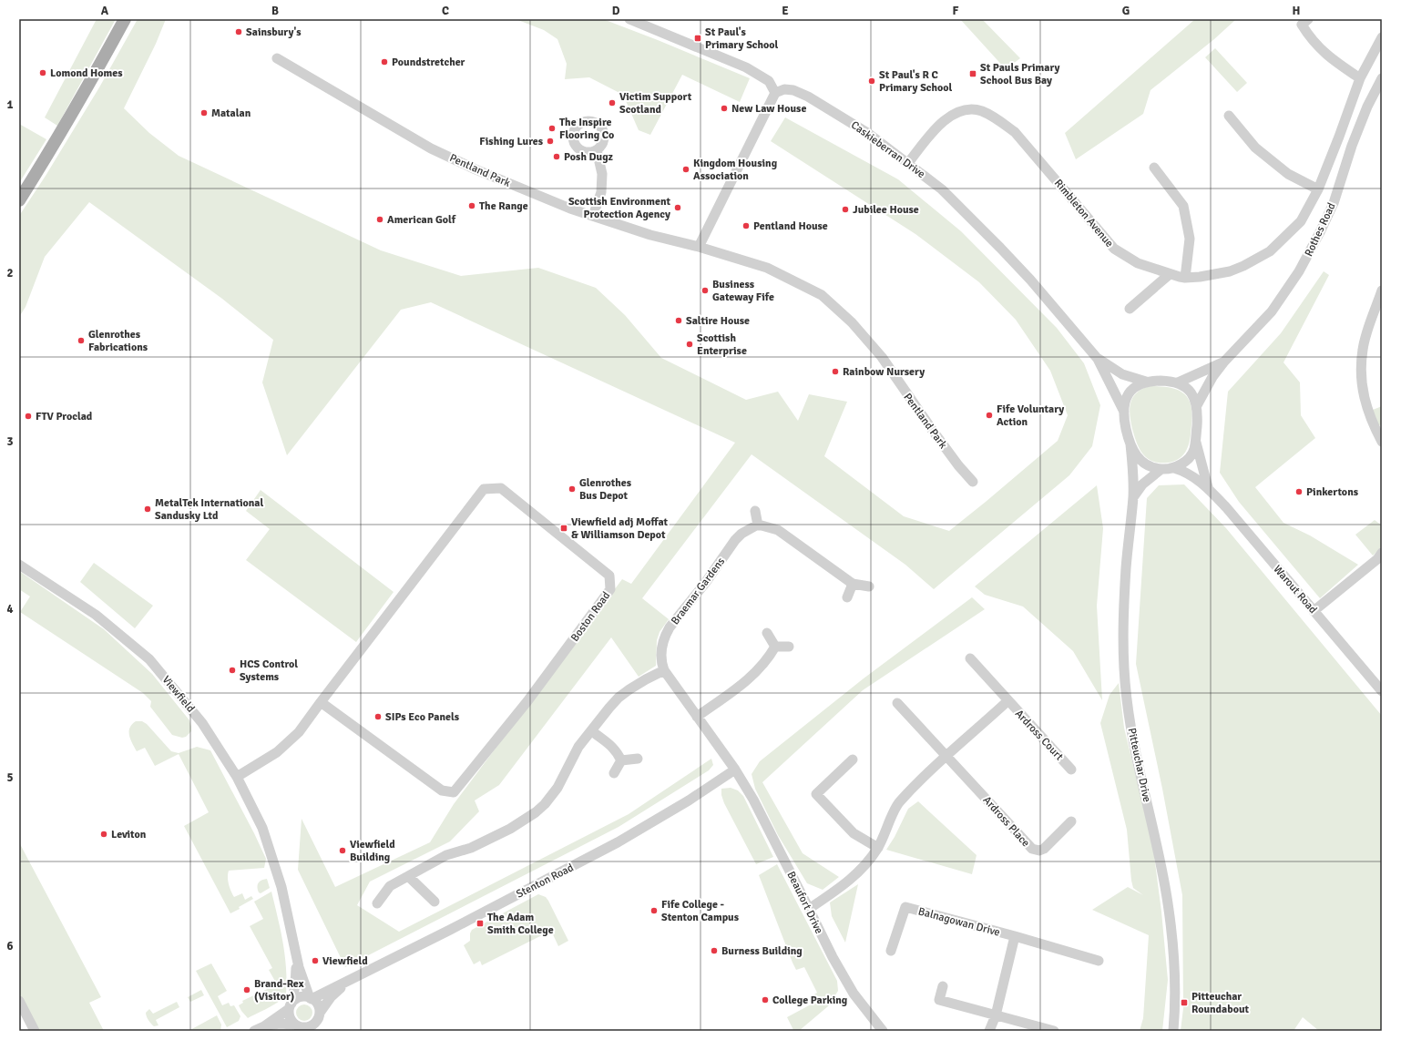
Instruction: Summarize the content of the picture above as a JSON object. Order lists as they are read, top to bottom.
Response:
{
  "streets": {
    "street": [
      "Caskieberran Drive",
      "Pentland Park",
      "Rimbleton Avenue",
      "Rothes Road",
      "Warout Road",
      "Braemar Gardens",
      "Boston Road",
      "Viewfield",
      "Ardross Court",
      "Pitteuchar Drive",
      "Ardross Place",
      "Stenton Road",
      "Beaufort Drive",
      "Balnagowan Drive"
    ]
  },
  "crossings": [
    ["Caskieberran Drive", "Rimbleton Avenue"],
    ["Caskieberran Drive", "Rothes Road"],
    ["Caskieberran Drive", "Pitteuchar Drive"],
    ["Rothes Road", "Pitteuchar Drive"],
    ["Braemar Gardens", "Stenton Road"],
    ["Braemar Gardens", "Beaufort Drive"],
    ["Boston Road", "Viewfield"],
    ["Viewfield", "Stenton Road"],
    ["Stenton Road", "Beaufort Drive"]
  ],
  "places": {
    "other": [
      "Sainsbury's",
      "Poundstretcher",
      "Lomond Homes",
      "St Paul's R C Primary School",
      "Victim Support Scotland",
      "New Law House",
      "Matalan",
      "The Inspire Flooring Co",
      "Fishing Lures",
      "Posh Dugz",
      "Kingdom Housing Association",
      "The Range",
      "Scottish Environment Protection Agency",
      "Jubilee House",
      "American Golf",
      "Pentland House",
      "Business Gateway Fife",
      "Saltire House",
      "Glenrothes Fabrications",
      "Scottish Enterprise",
      "Rainbow Nursery",
      "Fife Voluntary Action",
      "FTV Proclad",
      "Glenrothes Bus Depot",
      "Pinkertons",
      "MetalTek International Sandusky Ltd",
      "HCS Control Systems",
      "SIPs Eco Panels",
      "Leviton",
      "Viewfield Building",
      "Fife College - Stenton Campus",
      "Burness Building",
      "Viewfield",
      "Brand-Rex (Visitor)",
      "College Parking"
    ],
    "transit": [
      "St Paul's Primary School",
      "St Pauls Primary School Bus Bay",
      "Viewfield adj Moffat & Williamson Depot",
      "The Adam Smith College",
      "Pitteuchar Roundabout"
    ]
  },
  "grid": {
    "columns": [
      "A",
      "B",
      "C",
      "D",
      "E",
      "F",
      "G",
      "H"
    ],
    "rows": [
      "1",
      "2",
      "3",
      "4",
      "5",
      "6"
    ]
  }
}
